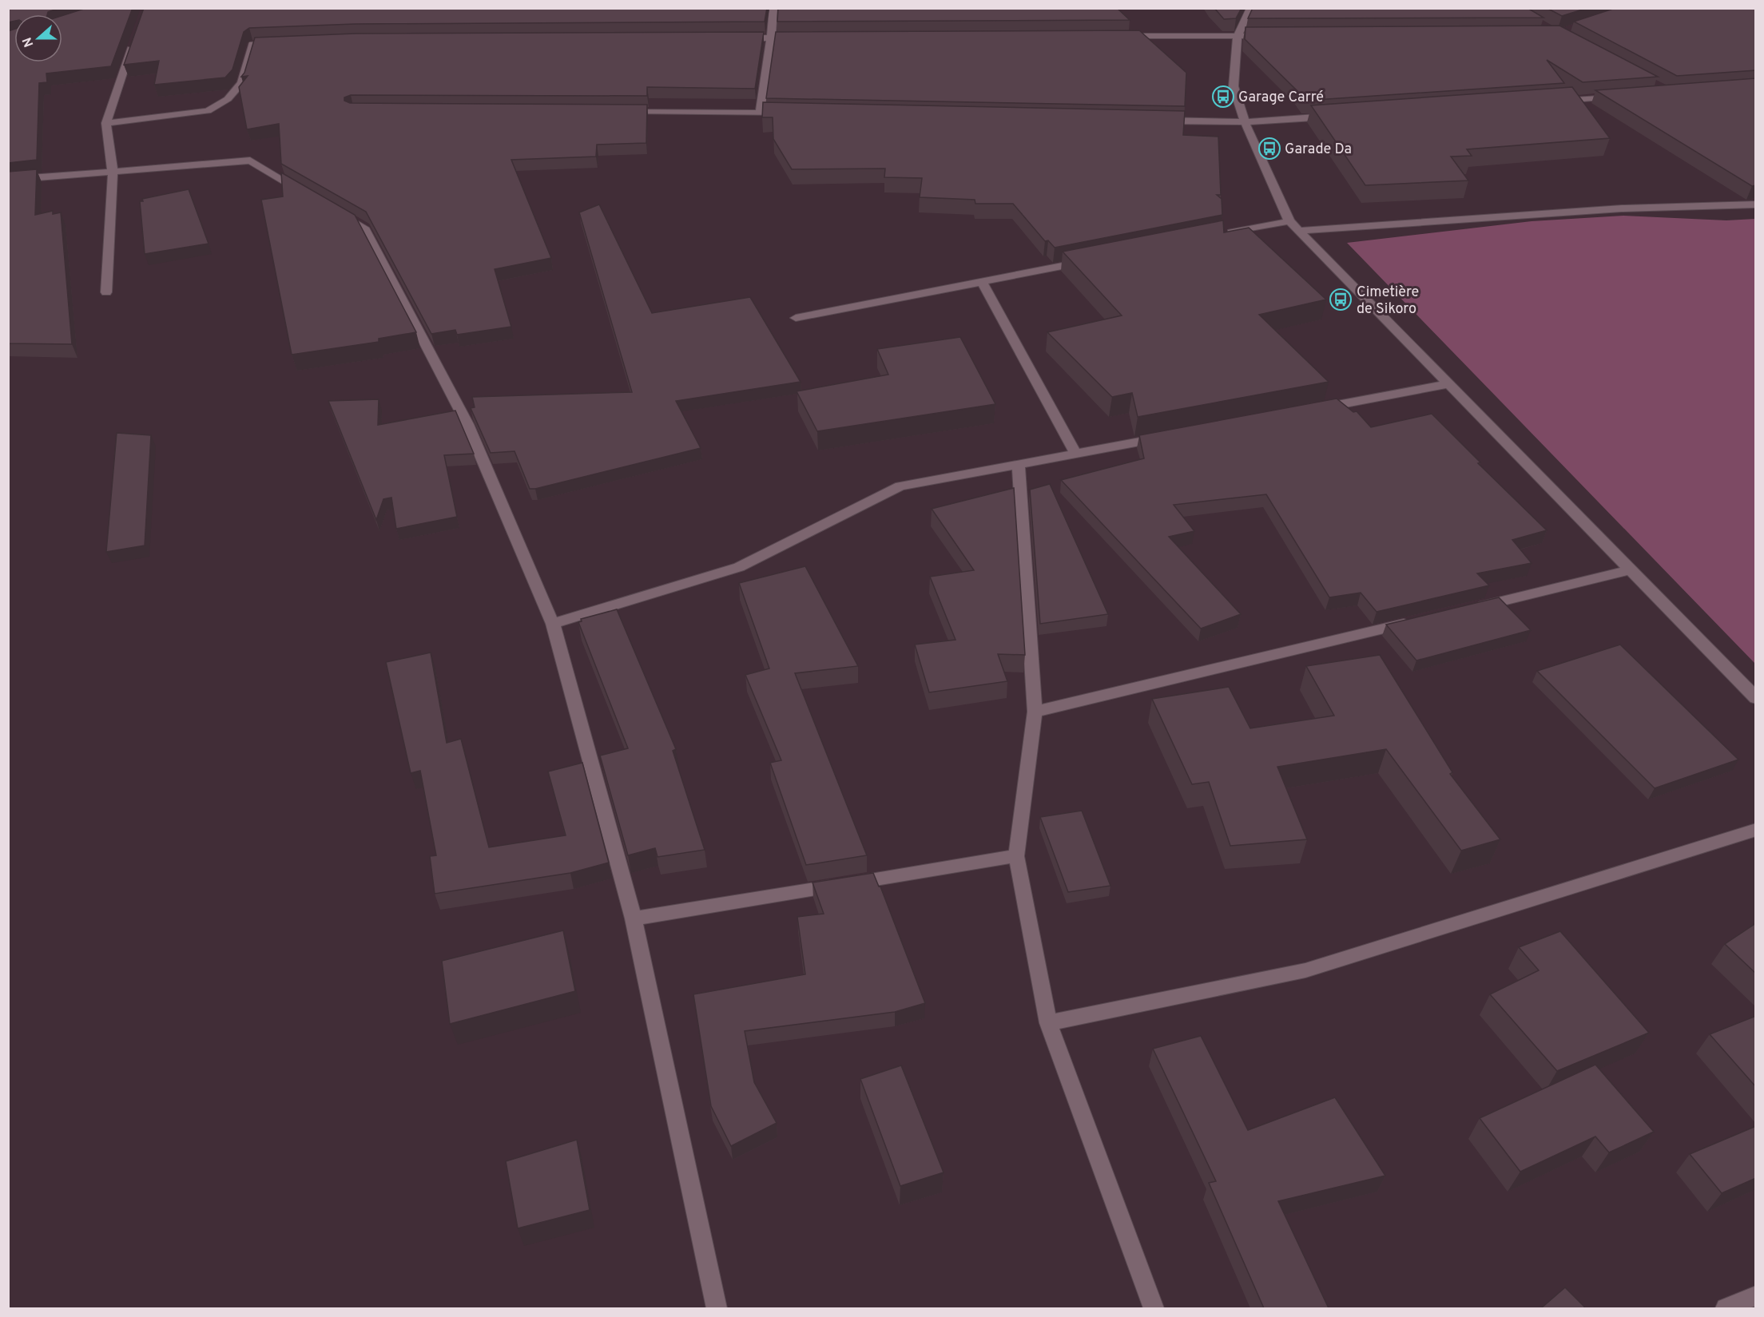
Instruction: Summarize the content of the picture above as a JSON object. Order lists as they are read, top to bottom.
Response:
{
  "places": {
    "bus stop": ["Garage Carré", "Garade Da", "Cimetière de Sikoro"]
  },
  "north": "left"
}
